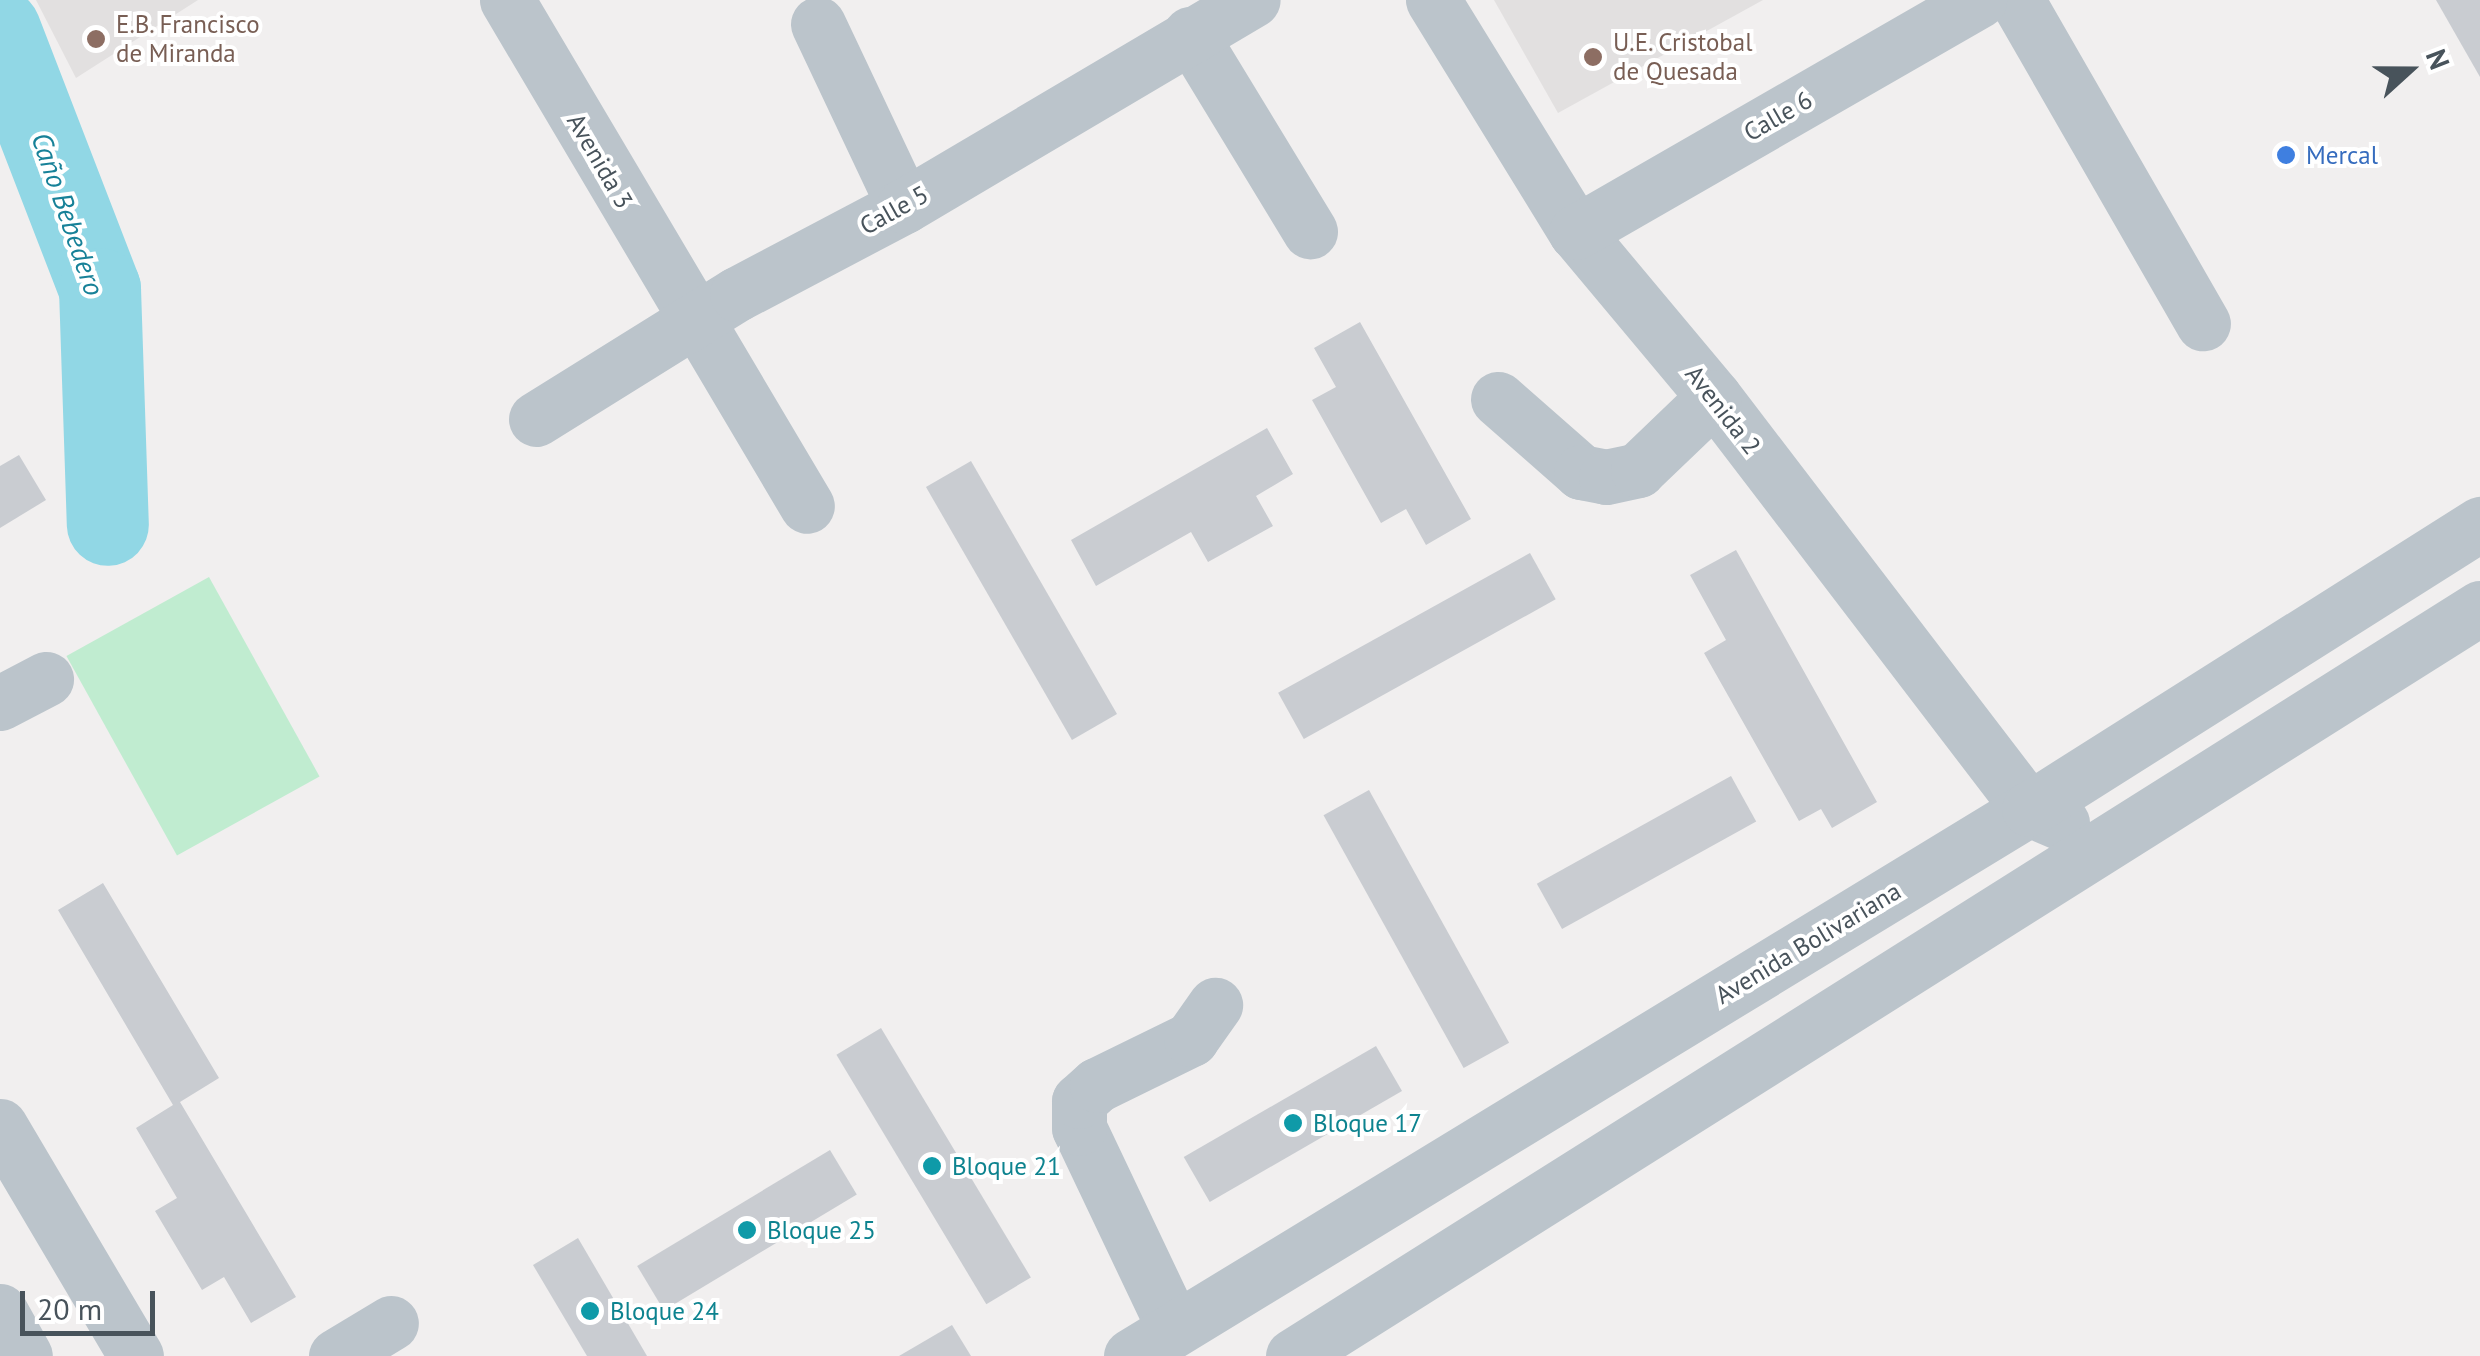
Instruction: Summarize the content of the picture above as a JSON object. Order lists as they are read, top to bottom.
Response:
{
  "streets": {
    "street": [
      "Calle 6",
      "Avenida 3",
      "Calle 5",
      "Avenida 2",
      "Avenida Bolivariana"
    ]
  },
  "crossings": [
    ["Calle 6", "Avenida 2"],
    ["Avenida 3", "Calle 5"],
    ["Avenida 2", "Avenida Bolivariana"]
  ],
  "water": ["Caño Bebedero"],
  "places": [
    "E.B. Francisco de Miranda",
    "U.E. Cristobal de Quesada",
    "Mercal",
    "Bloque 17",
    "Bloque 21",
    "Bloque 25",
    "Bloque 24"
  ],
  "scale_bar": "20 m",
  "north": "right"
}
